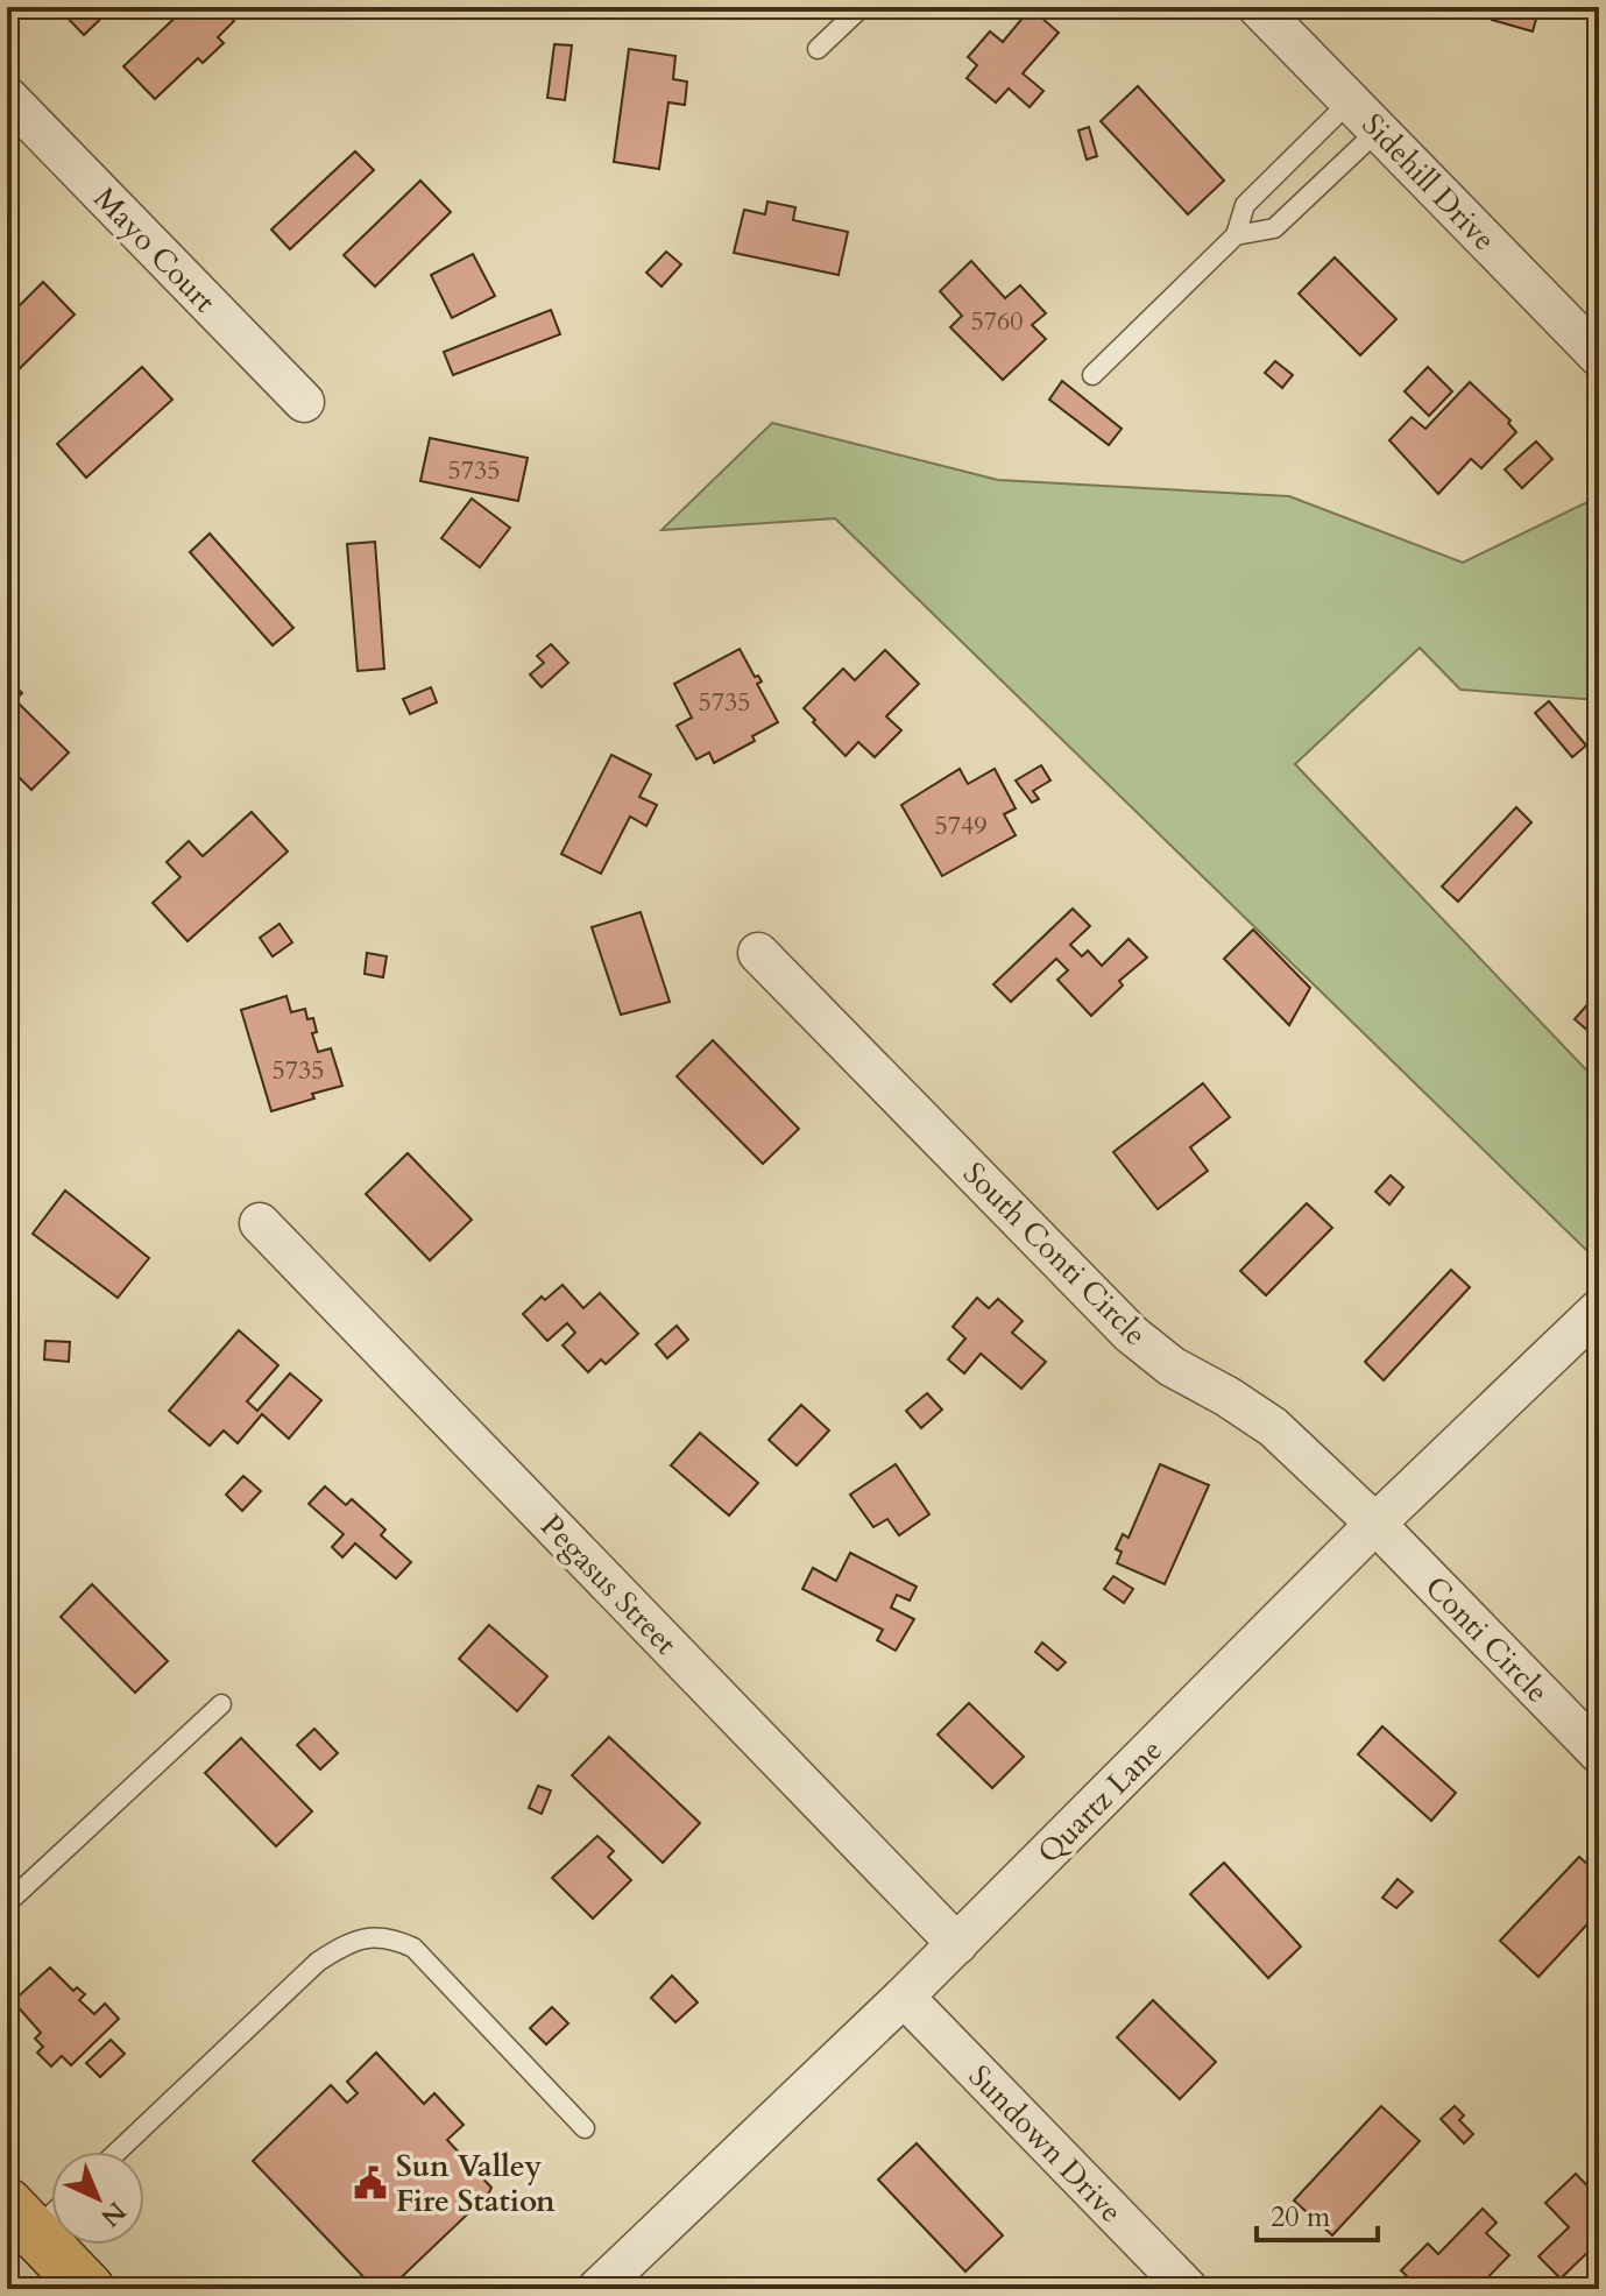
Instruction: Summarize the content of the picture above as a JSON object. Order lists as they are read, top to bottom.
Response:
{
  "streets": {
    "street": [
      "Sidehill Drive",
      "Mayo Court",
      "South Conti Circle",
      "Pegasus Street",
      "Conti Circle",
      "Quartz Lane",
      "Sundown Drive"
    ]
  },
  "crossings": [
    ["South Conti Circle", "Conti Circle"],
    ["South Conti Circle", "Quartz Lane"],
    ["Pegasus Street", "Quartz Lane"],
    ["Conti Circle", "Quartz Lane"],
    ["Quartz Lane", "Sundown Drive"]
  ],
  "places": {
    "public building": ["Sun Valley Fire Station"]
  },
  "house_numbers": [
    "5760",
    "5735",
    "5735",
    "5749",
    "5735"
  ],
  "scale_bar": "20 m",
  "north": "bottom right"
}
